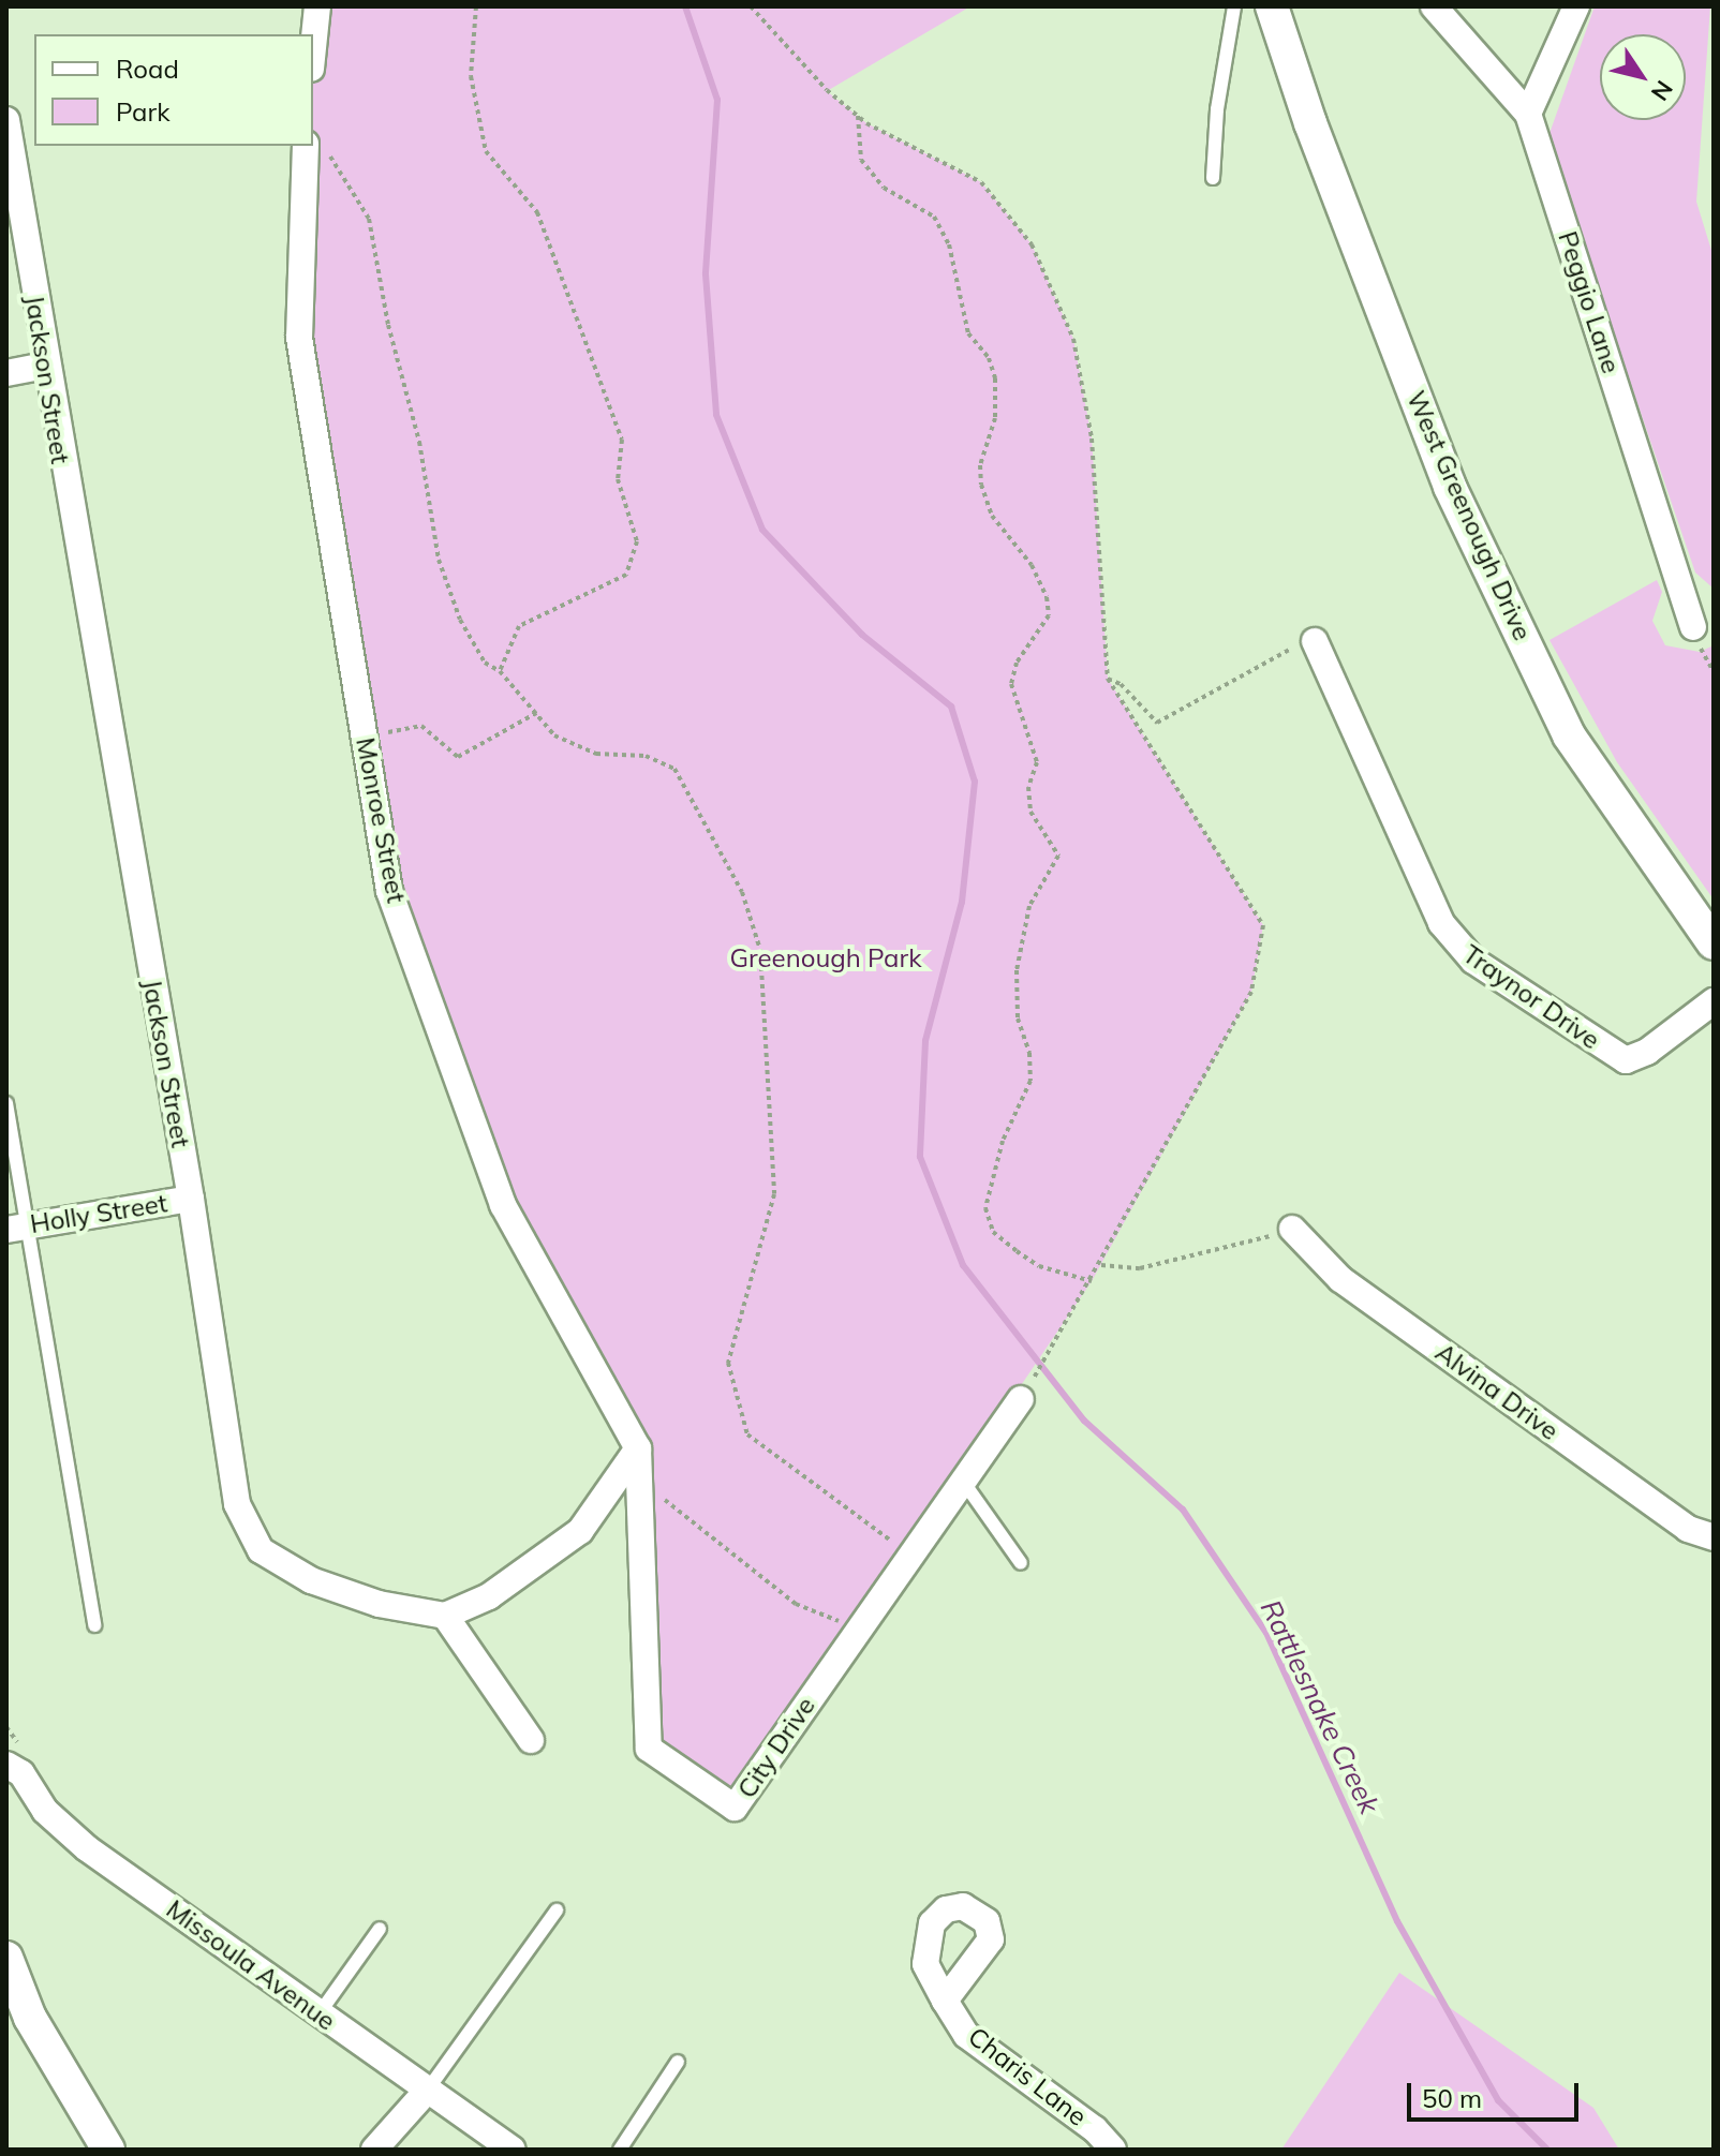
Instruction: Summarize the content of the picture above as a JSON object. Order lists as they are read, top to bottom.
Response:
{
  "streets": {
    "street": [
      "Peggio Lane",
      "Jackson Street",
      "West Greenough Drive",
      "Monroe Street",
      "Traynor Drive",
      "Holly Street",
      "Alvina Drive",
      "City Drive",
      "Missoula Avenue",
      "Charis Lane"
    ]
  },
  "crossings": [
    ["Jackson Street", "Holly Street"],
    ["Monroe Street", "City Drive"]
  ],
  "water": ["Rattlesnake Creek"],
  "parks": ["Greenough Park"],
  "legend": ["Road", "Park"],
  "scale_bar": "50 m",
  "north": "bottom right"
}
